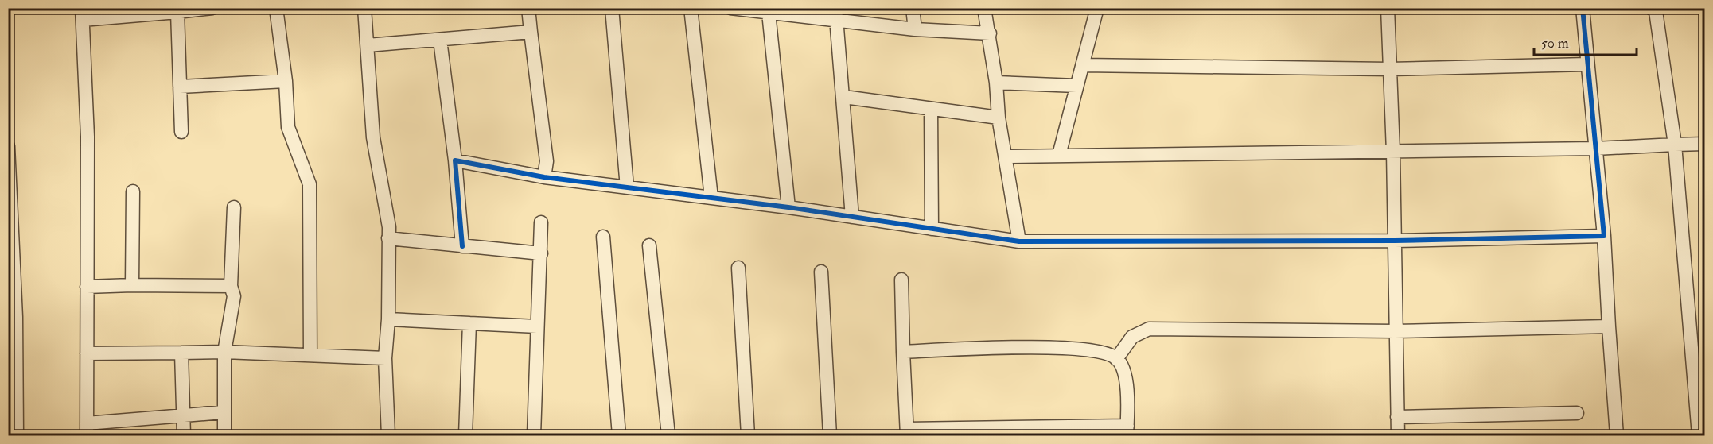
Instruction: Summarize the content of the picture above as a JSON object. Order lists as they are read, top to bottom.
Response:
{
  "scale_bar": "50 m"
}
